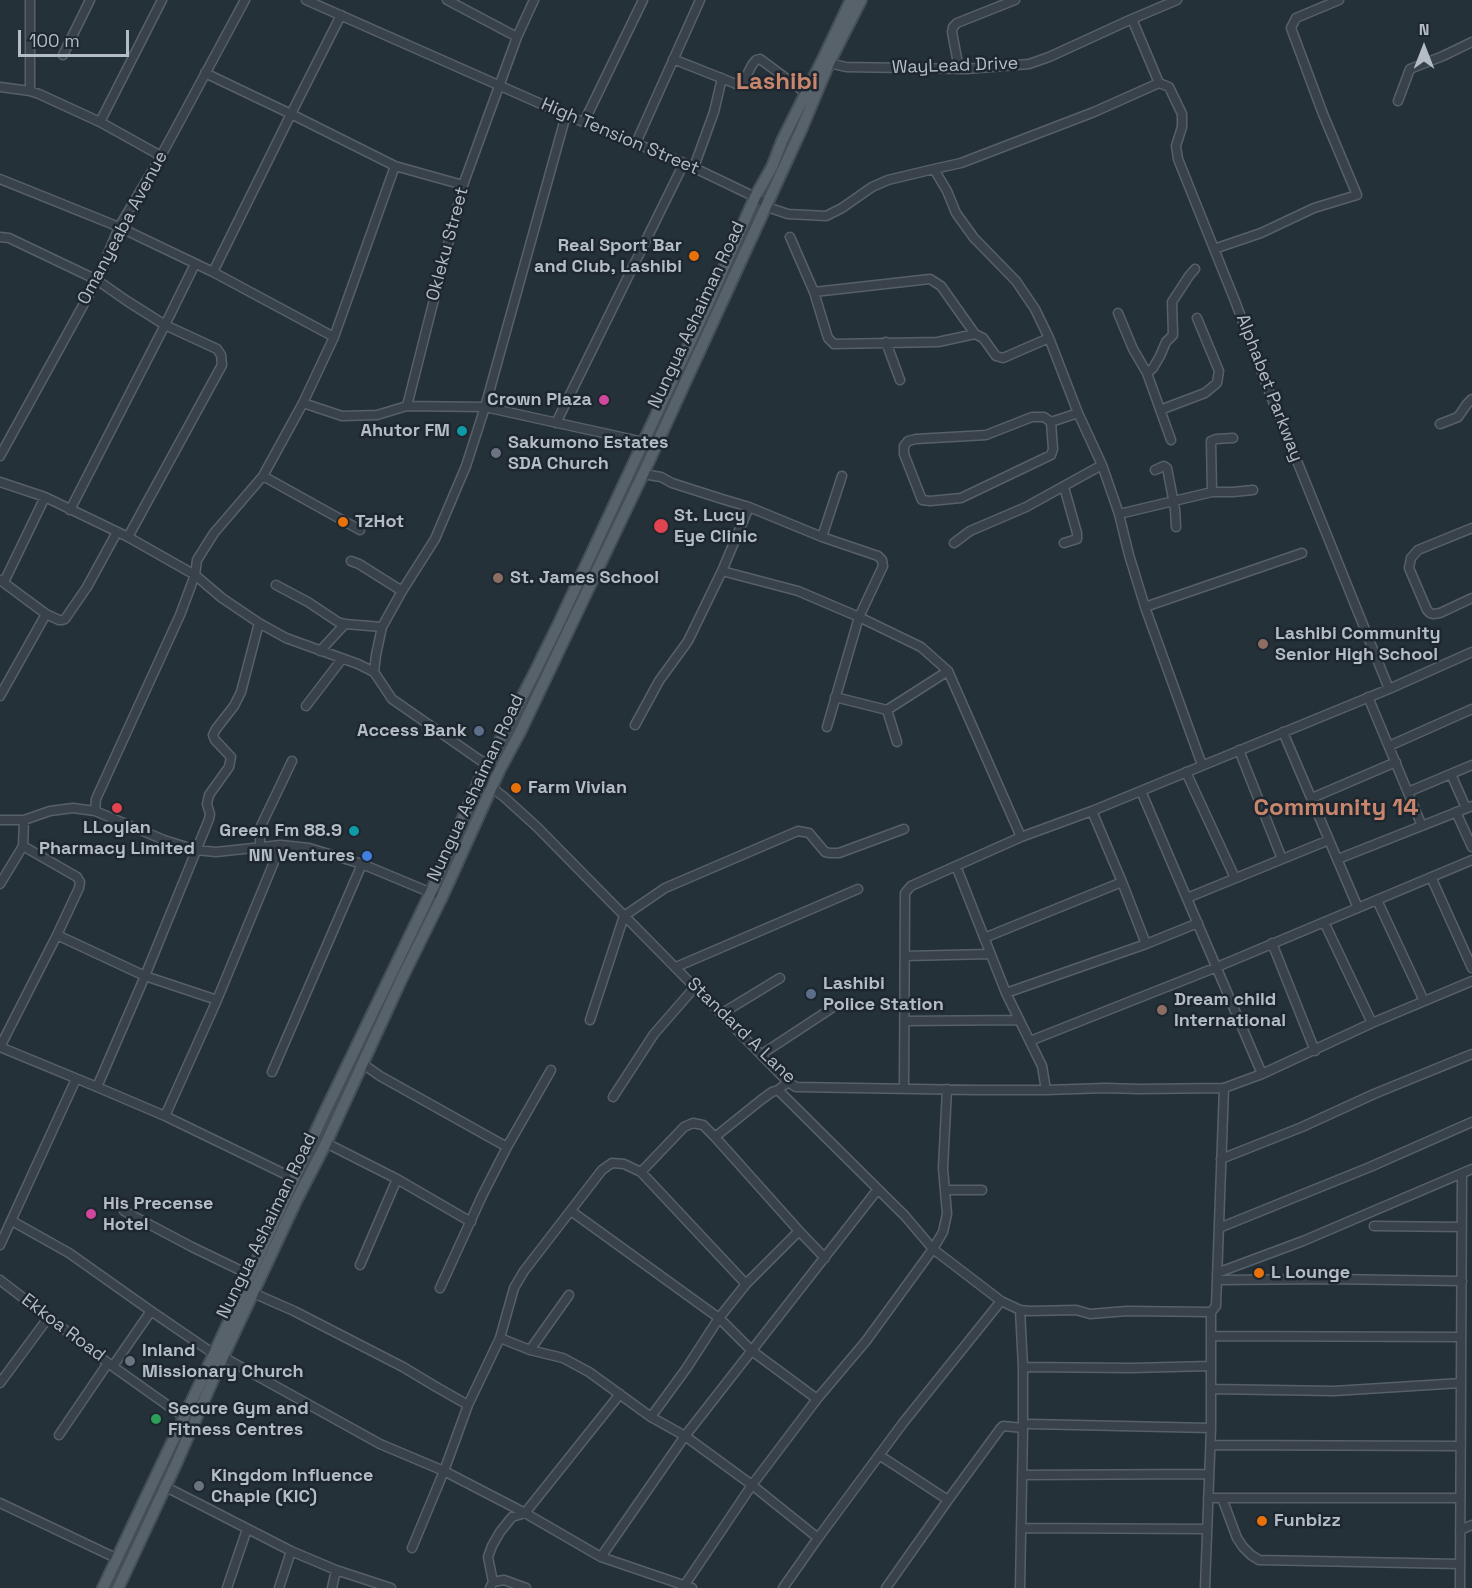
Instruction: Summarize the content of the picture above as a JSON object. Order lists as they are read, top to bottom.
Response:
{
  "streets": {
    "main road": ["Nungua Ashaiman Road"],
    "street": [
      "WayLead Drive",
      "High Tension Street",
      "Omanyeaba Avenue",
      "Okleku Street",
      "Alphabet Parkway",
      "Standard A Lane",
      "Ekkoa Road"
    ]
  },
  "crossings": [
    ["WayLead Drive", "Nungua Ashaiman Road"],
    ["High Tension Street", "Okleku Street"],
    ["High Tension Street", "Nungua Ashaiman Road"],
    ["High Tension Street", "Alphabet Parkway"],
    ["Nungua Ashaiman Road", "Standard A Lane"],
    ["Nungua Ashaiman Road", "Ekkoa Road"]
  ],
  "districts": ["Lashibi", "Community 14"],
  "places": [
    "Real Sport Bar and Club, Lashibi",
    "Crown Plaza",
    "Ahutor FM",
    "Sakumono Estates SDA Church",
    "TzHot",
    "St. Lucy Eye Clinic",
    "St. James School",
    "Lashibi Community Senior High School",
    "Access Bank",
    "Farm Vivian",
    "LLoylan Pharmacy Limited",
    "Green Fm 88.9",
    "NN Ventures",
    "Lashibi Police Station",
    "Dream child International",
    "His Precense Hotel",
    "L Lounge",
    "Inland Missionary Church",
    "Secure Gym and Fitness Centres",
    "Kingdom Influence Chaple (KIC)",
    "Funbizz"
  ],
  "scale_bar": "100 m",
  "north": "top"
}
